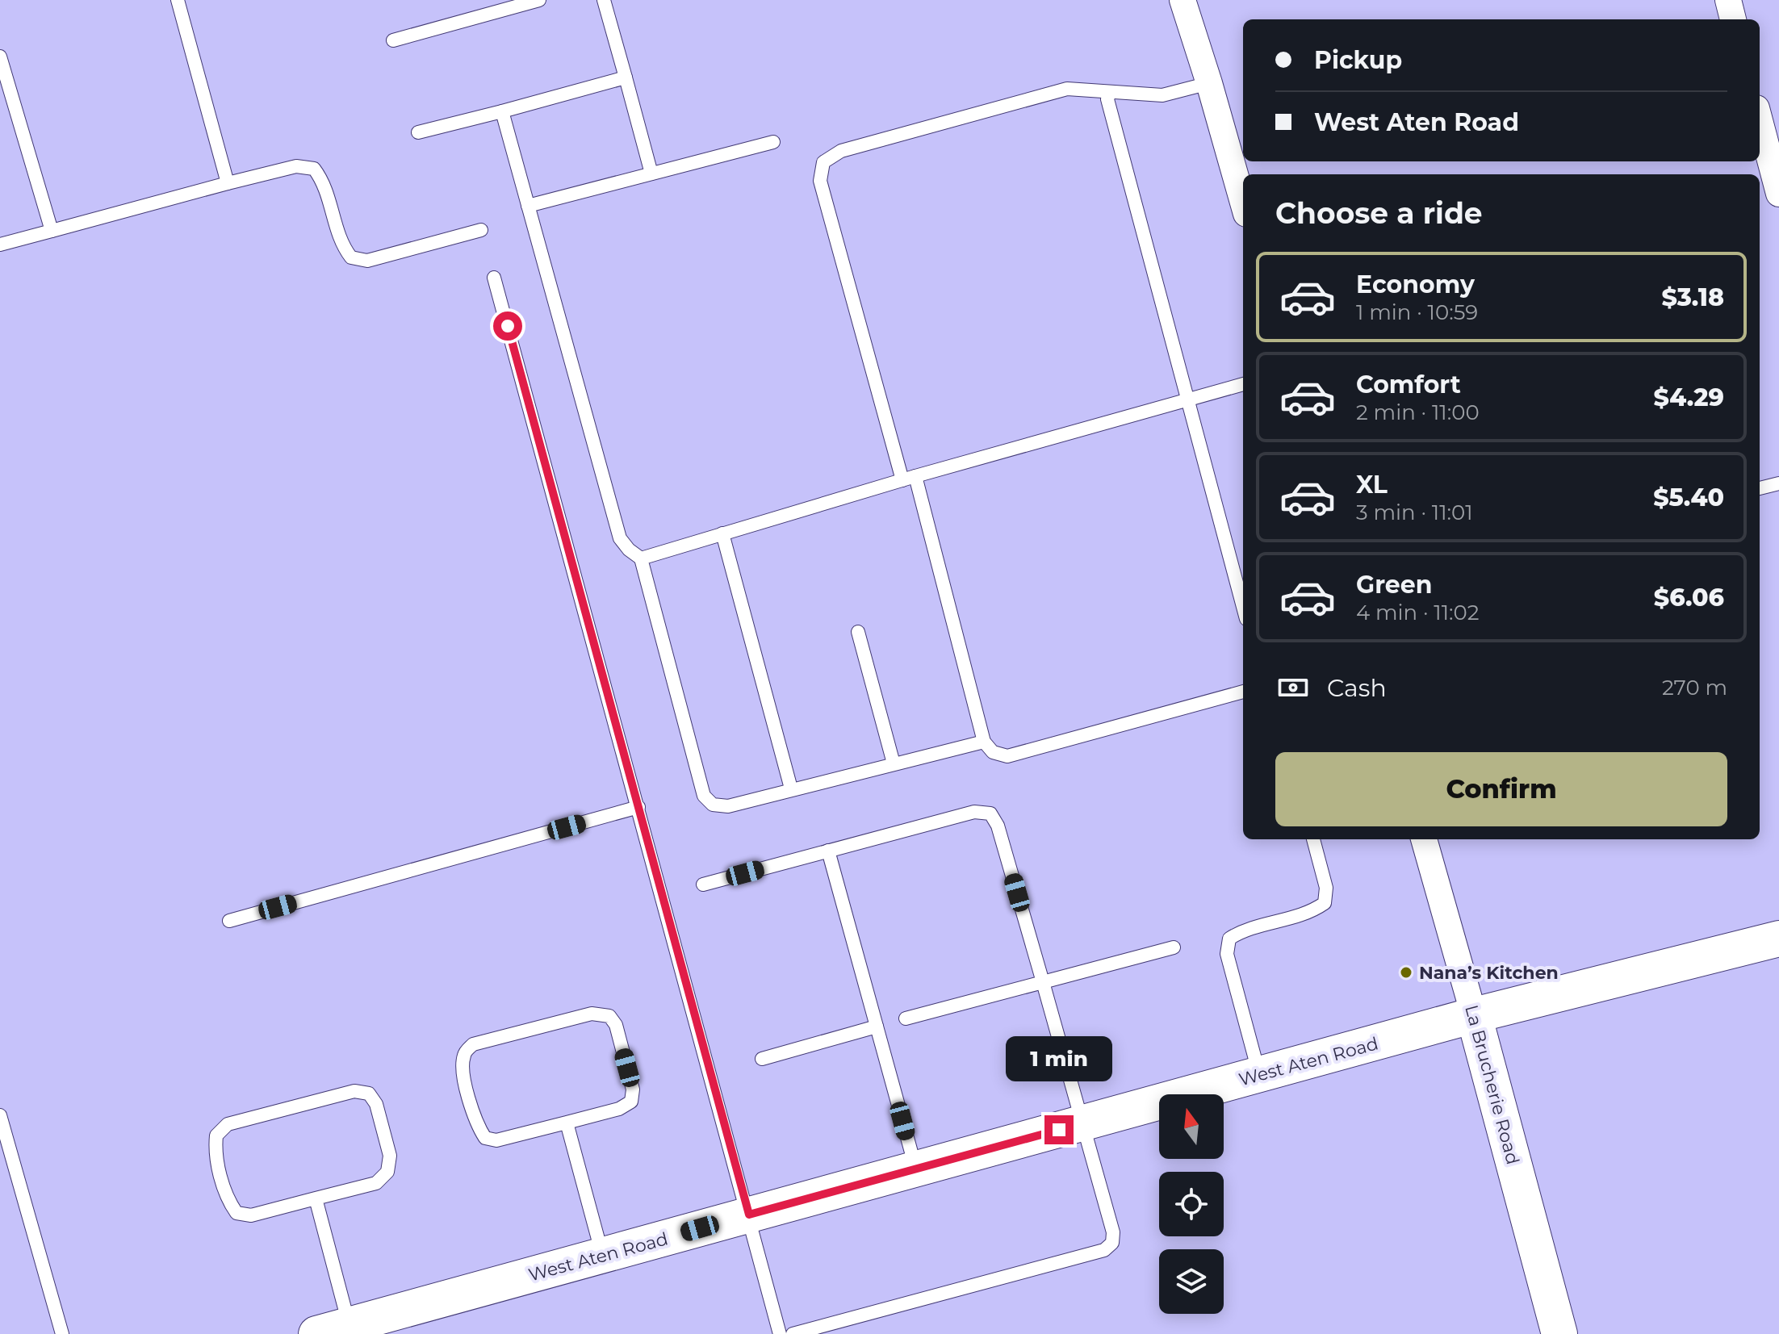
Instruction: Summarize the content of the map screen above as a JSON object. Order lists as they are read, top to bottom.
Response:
{
  "streets": {
    "street": ["West Aten Road", "La Brucherie Road"]
  },
  "crossings": [
    ["West Aten Road", "La Brucherie Road"]
  ],
  "places": ["Nana’s Kitchen"],
  "north": "top",
  "page": {
    "banner": ["Pickup", "West Aten Road"],
    "heading": "Choose a ride",
    "list": [
      {
        "name": "Economy",
        "note": "1 min · 10:59",
        "value": "$3.18"
      },
      {
        "name": "Comfort",
        "note": "2 min · 11:00",
        "value": "$4.29"
      },
      {
        "name": "XL",
        "note": "3 min · 11:01",
        "value": "$5.40"
      },
      {
        "name": "Green",
        "note": "4 min · 11:02",
        "value": "$6.06"
      }
    ],
    "pay": ["Cash", "270 m"],
    "buttons": "Confirm",
    "bubble": "1 min"
  }
}
